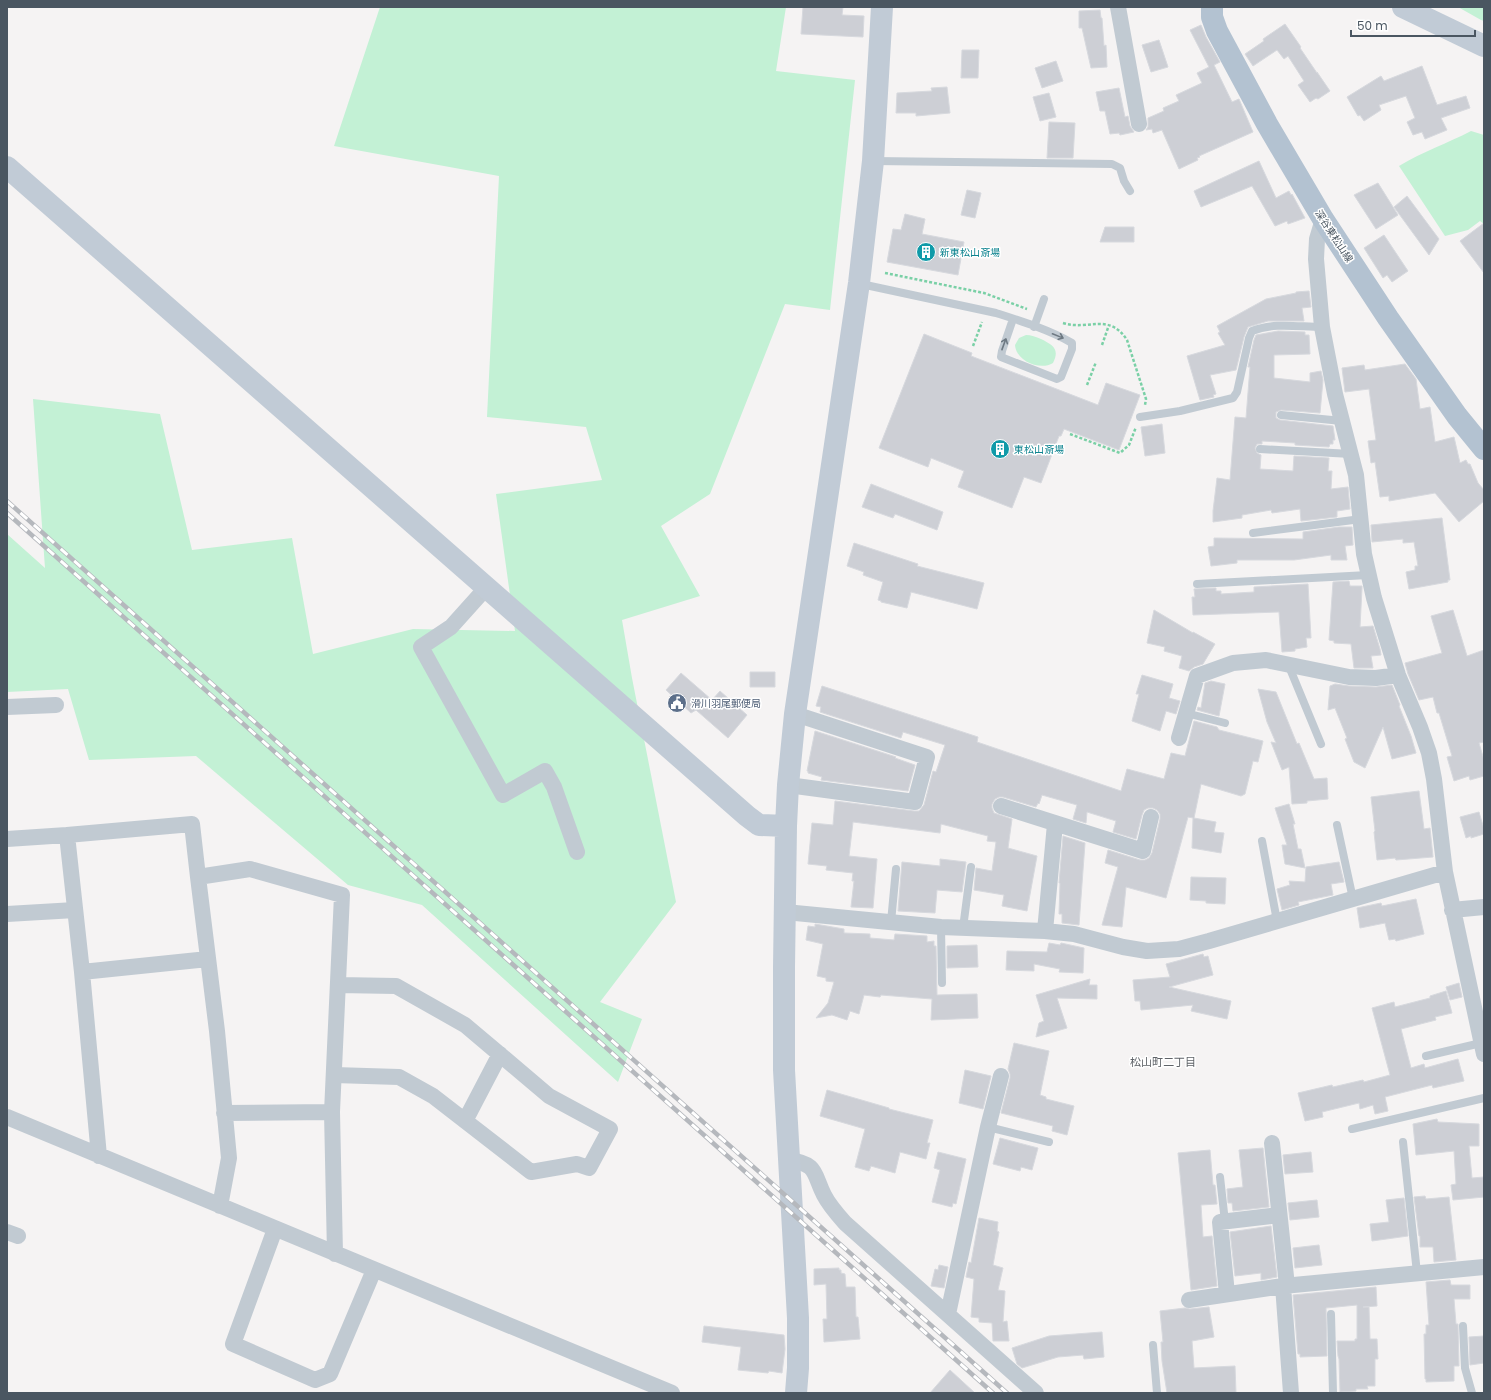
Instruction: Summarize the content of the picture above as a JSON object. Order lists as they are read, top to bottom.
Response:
{
  "streets": {
    "main road": ["深谷東松山線"]
  },
  "districts": ["松山町二丁目"],
  "places": {
    "building": ["新東松山斎場", "東松山斎場"],
    "public building": ["滑川羽尾郵便局"]
  },
  "scale_bar": "50 m"
}
